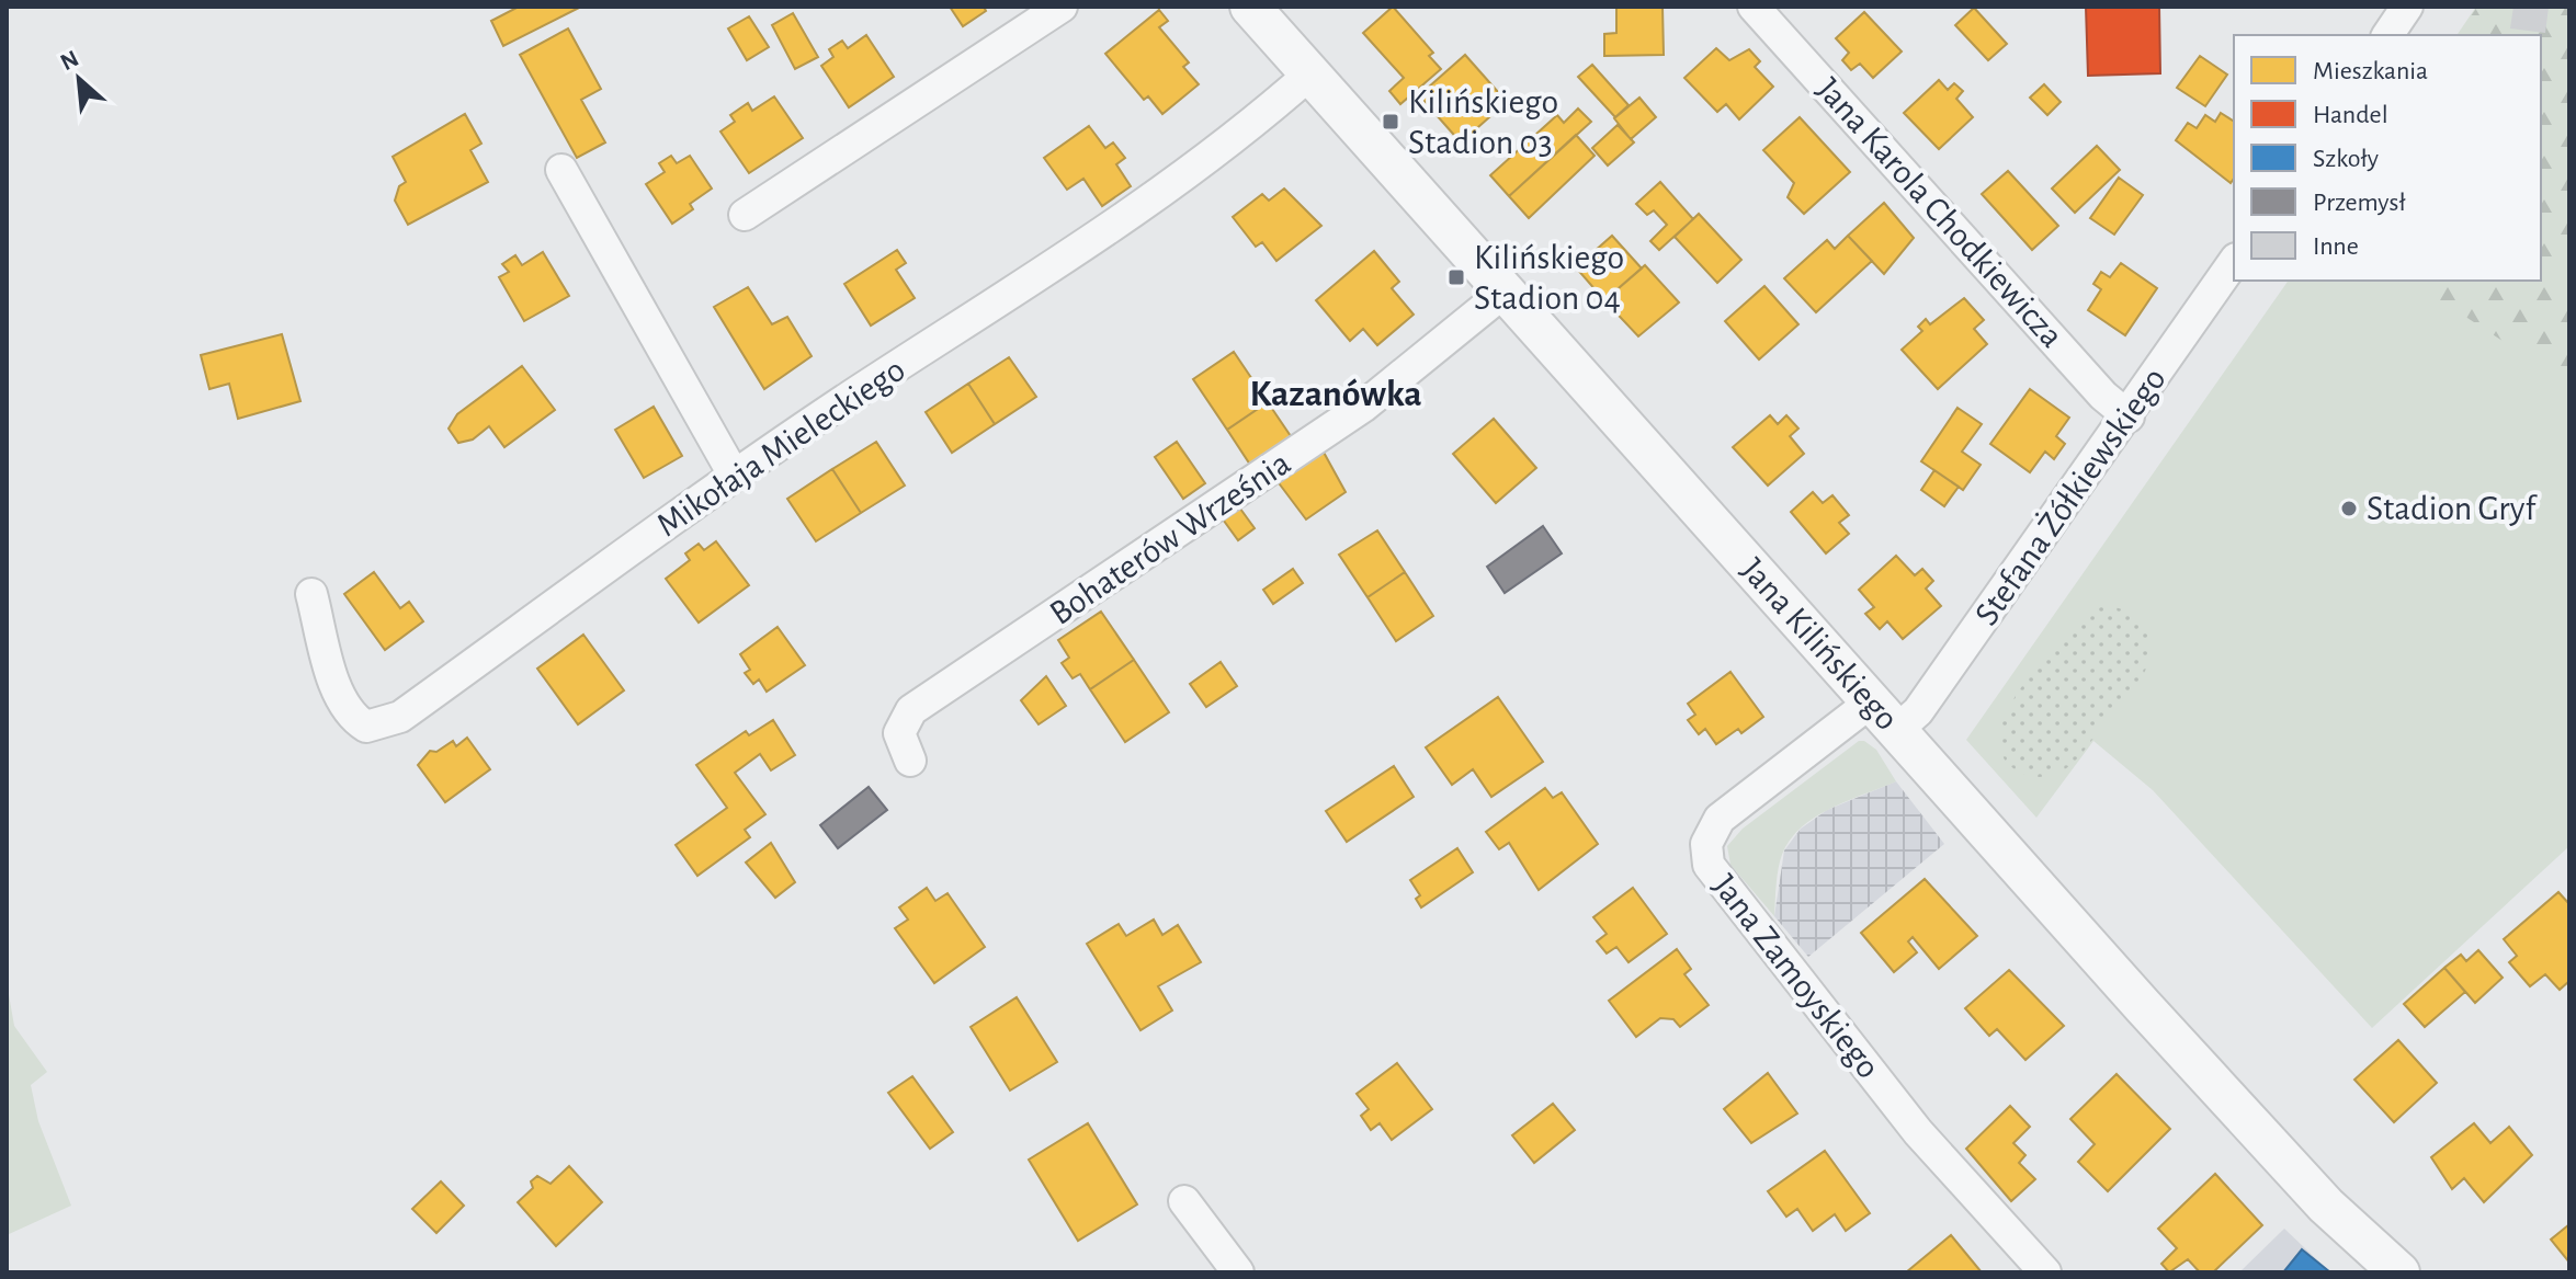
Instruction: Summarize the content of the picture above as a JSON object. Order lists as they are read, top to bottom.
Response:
{
  "streets": {
    "street": [
      "Jana Karola Chodkiewicza",
      "Mikołaja Mieleckiego",
      "Stefana Żółkiewskiego",
      "Bohaterów Września",
      "Jana Kilińskiego",
      "Jana Zamoyskiego"
    ]
  },
  "crossings": [
    ["Jana Karola Chodkiewicza", "Stefana Żółkiewskiego"],
    ["Mikołaja Mieleckiego", "Jana Kilińskiego"],
    ["Stefana Żółkiewskiego", "Jana Kilińskiego"],
    ["Stefana Żółkiewskiego", "Jana Zamoyskiego"],
    ["Bohaterów Września", "Jana Kilińskiego"],
    ["Jana Kilińskiego", "Jana Zamoyskiego"]
  ],
  "districts": ["Kazanówka"],
  "places": {
    "transit": ["Kilińskiego Stadion 03", "Kilińskiego Stadion 04"],
    "other": ["Stadion Gryf"]
  },
  "legend": [
    "Mieszkania",
    "Handel",
    "Szkoły",
    "Przemysł",
    "Inne"
  ],
  "north": "top left"
}
